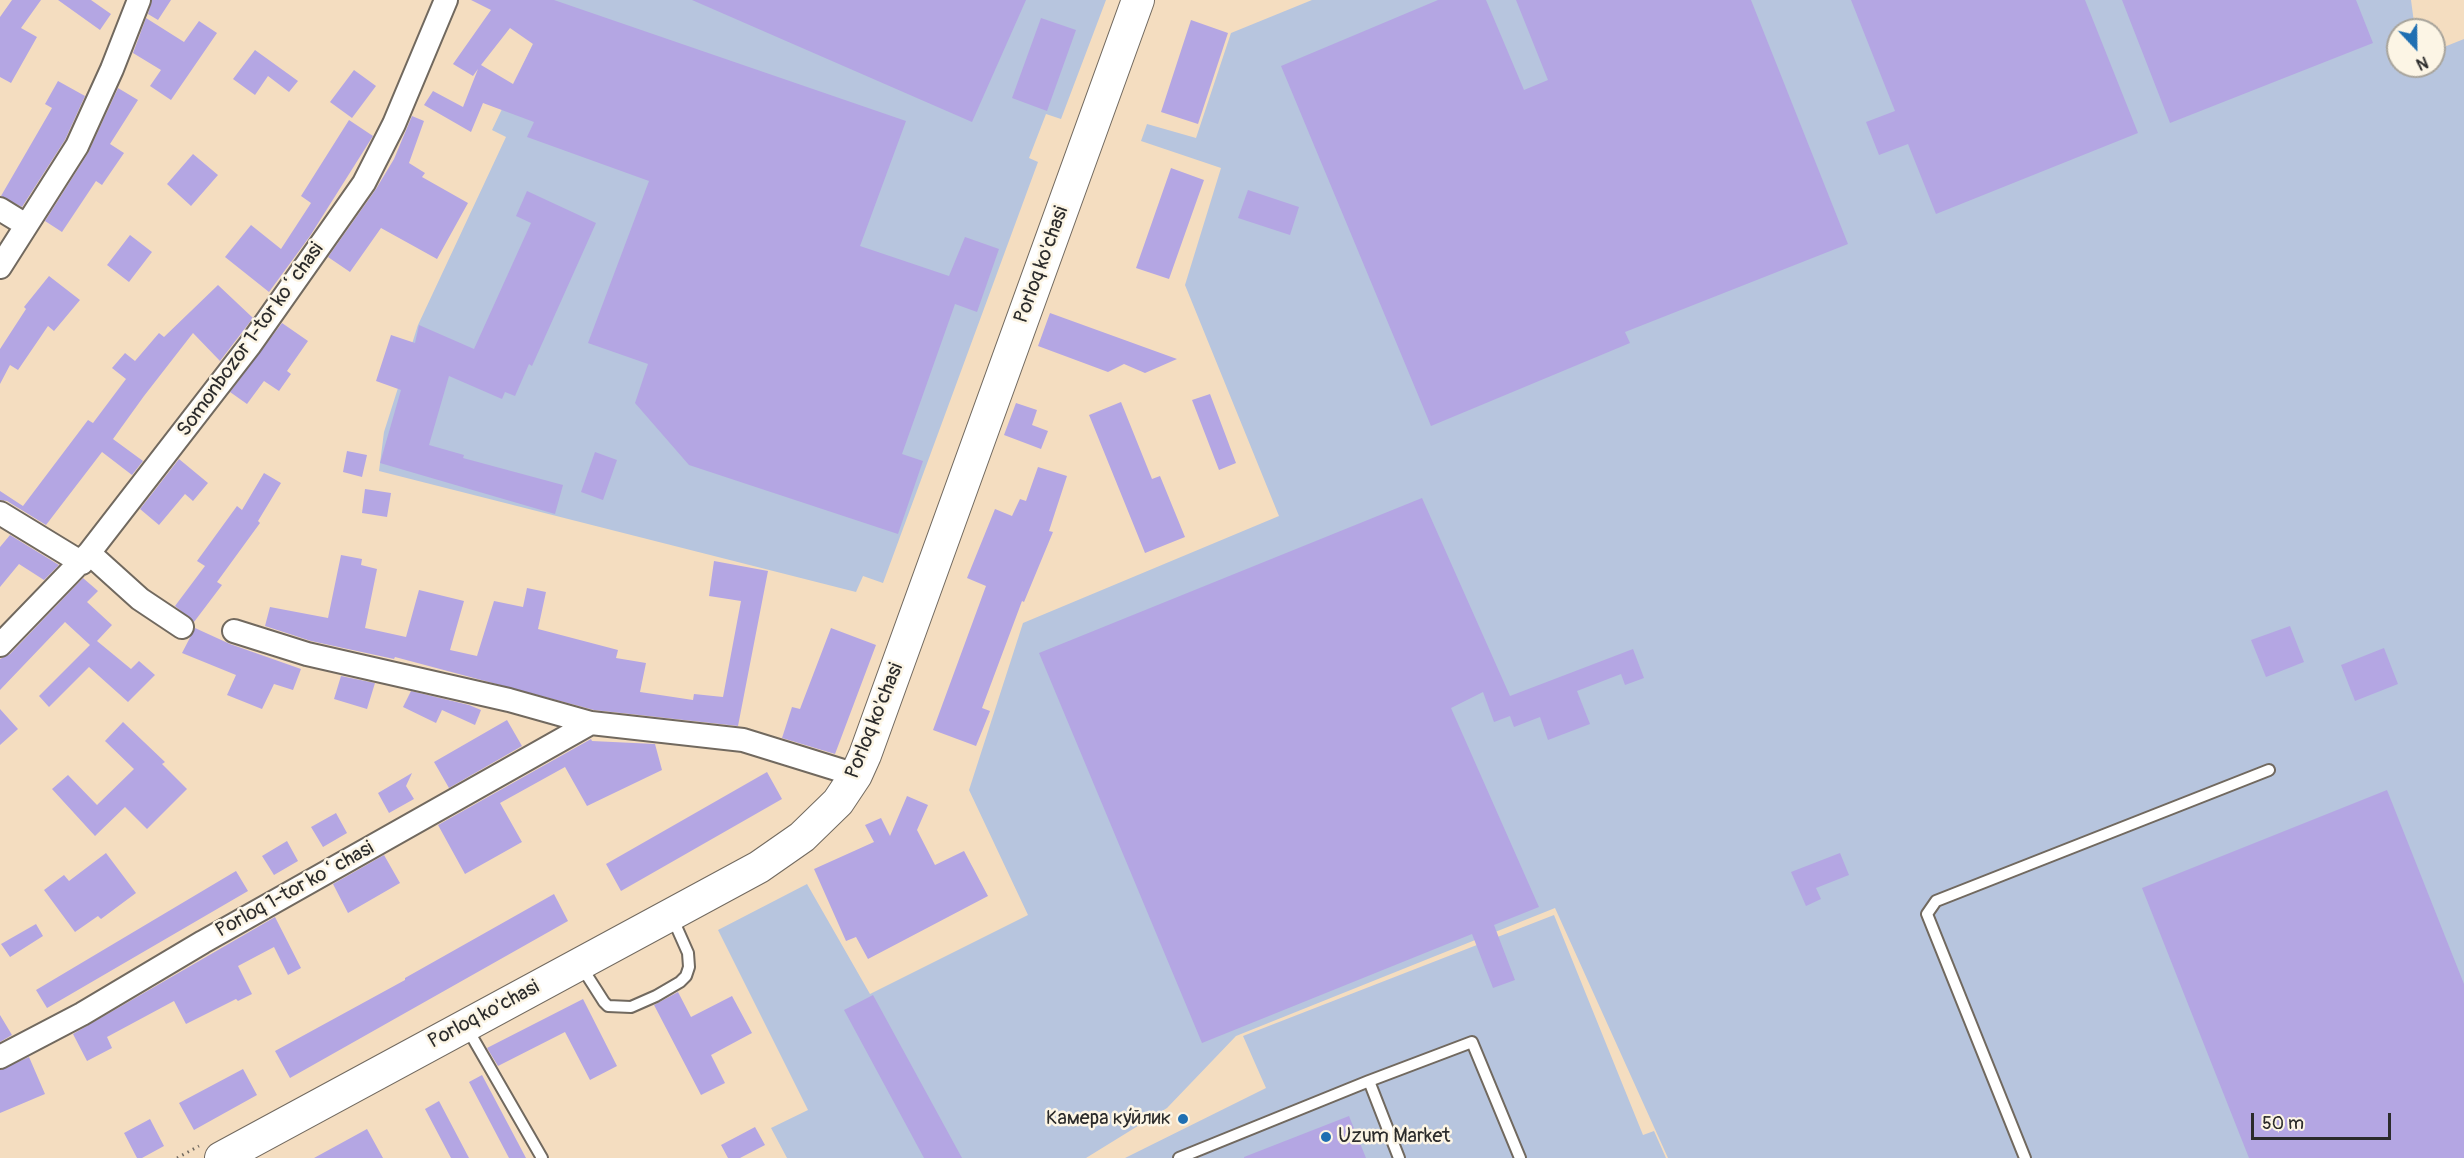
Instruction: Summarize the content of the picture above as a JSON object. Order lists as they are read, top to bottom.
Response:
{
  "streets": {
    "main road": ["Porloq ko'chasi"],
    "street": ["Somonbozor 1-tor koʻchasi", "Porloq 1-tor koʻchasi"]
  },
  "places": ["Камера ку́йлик", "Uzum Market"],
  "scale_bar": "50 m",
  "north": "bottom"
}
